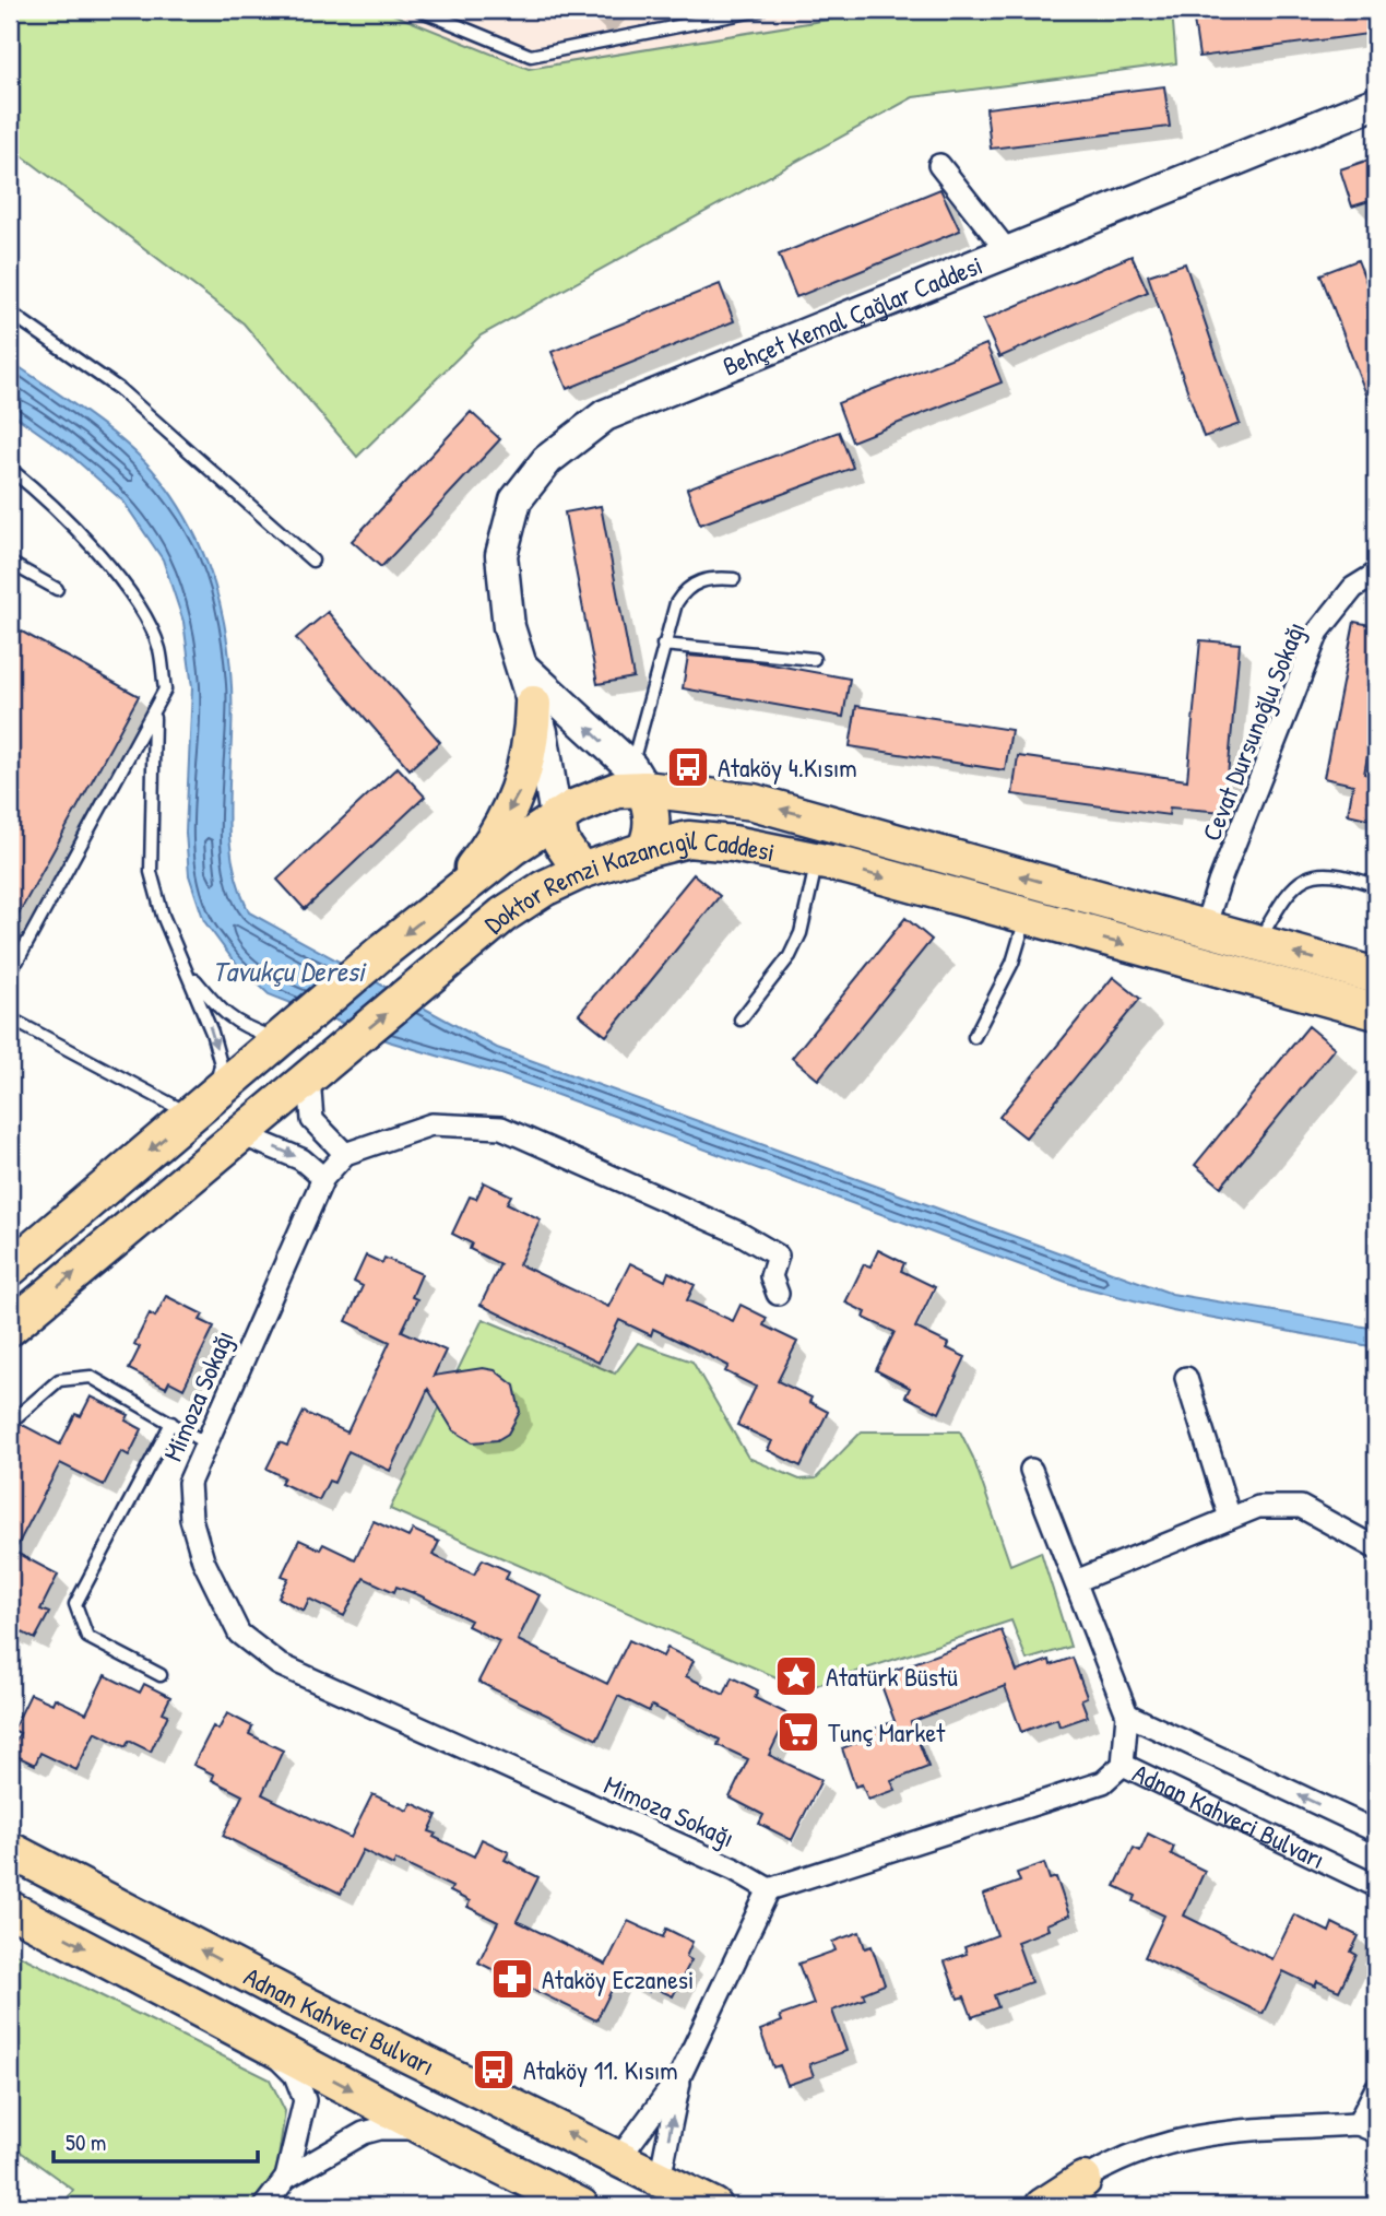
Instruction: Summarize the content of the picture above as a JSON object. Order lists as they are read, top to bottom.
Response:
{
  "streets": {
    "main road": ["Behçet Kemal Çağlar Caddesi", "Doktor Remzi Kazancıgil Caddesi", "Adnan Kahveci Bulvarı"],
    "street": ["Cevat Dursunoğlu Sokağı", "Mimoza Sokağı"]
  },
  "crossings": [
    ["Behçet Kemal Çağlar Caddesi", "Doktor Remzi Kazancıgil Caddesi"],
    ["Cevat Dursunoğlu Sokağı", "Doktor Remzi Kazancıgil Caddesi"]
  ],
  "water": ["Tavukçu Deresi"],
  "places": {
    "bus stop": ["Ataköy 4.Kısım", "Ataköy 11. Kısım"],
    "place": ["Atatürk Büstü"],
    "supermarket": ["Tunç Market"],
    "pharmacy": ["Ataköy Eczanesi"]
  },
  "scale_bar": "50 m"
}
